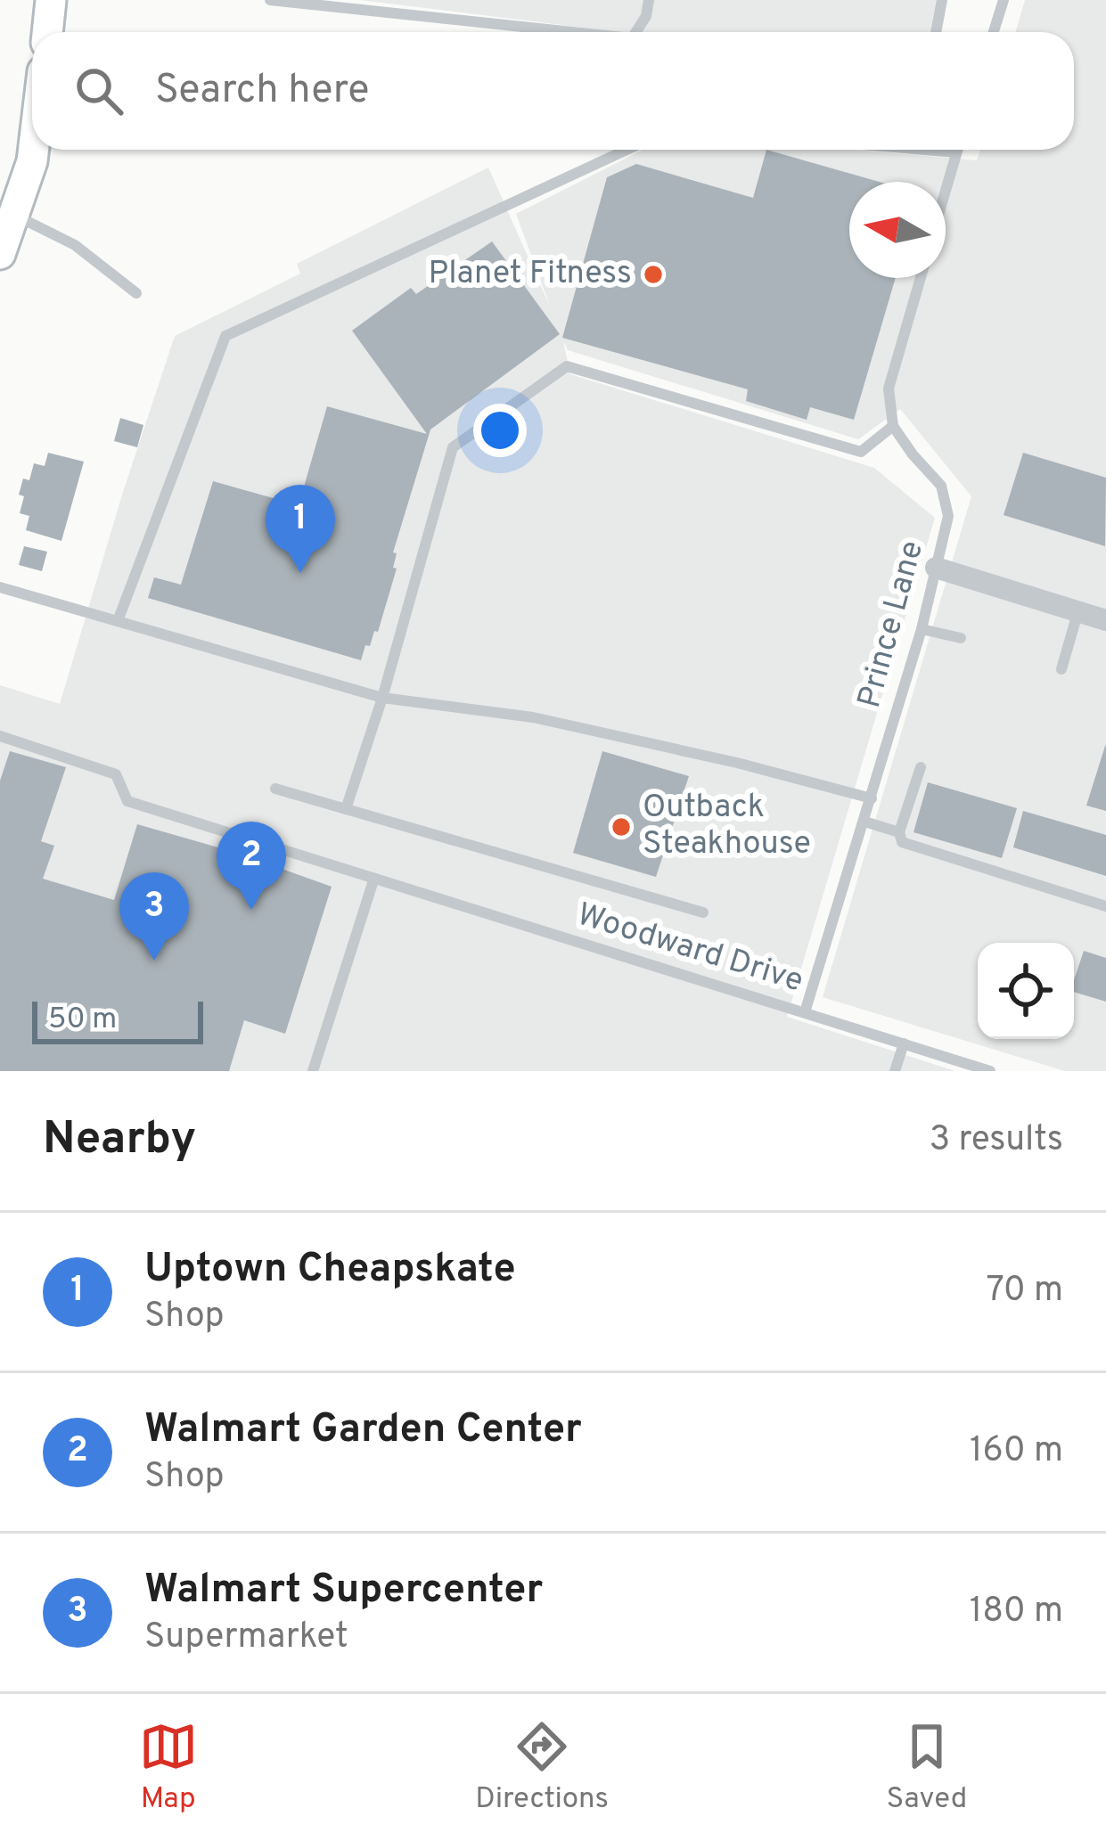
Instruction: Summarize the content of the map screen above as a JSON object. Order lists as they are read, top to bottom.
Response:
{
  "streets": {
    "lane": ["Prince Lane", "Woodward Drive"]
  },
  "crossings": [
    ["Prince Lane", "Woodward Drive"]
  ],
  "places": ["Planet Fitness", "Outback Steakhouse"],
  "scale_bar": "50 m",
  "north": "left",
  "page": {
    "search": "Search here",
    "pins": ["1", "2", "3"],
    "scale": "50 m",
    "heading": ["Nearby", "3 results"],
    "list": [
      {
        "mark": "1",
        "name": "Uptown Cheapskate",
        "note": "Shop",
        "value": "70 m"
      },
      {
        "mark": "2",
        "name": "Walmart Garden Center",
        "note": "Shop",
        "value": "160 m"
      },
      {
        "mark": "3",
        "name": "Walmart Supercenter",
        "note": "Supermarket",
        "value": "180 m"
      }
    ],
    "nav": ["Map", "Directions", "Saved"]
  }
}
